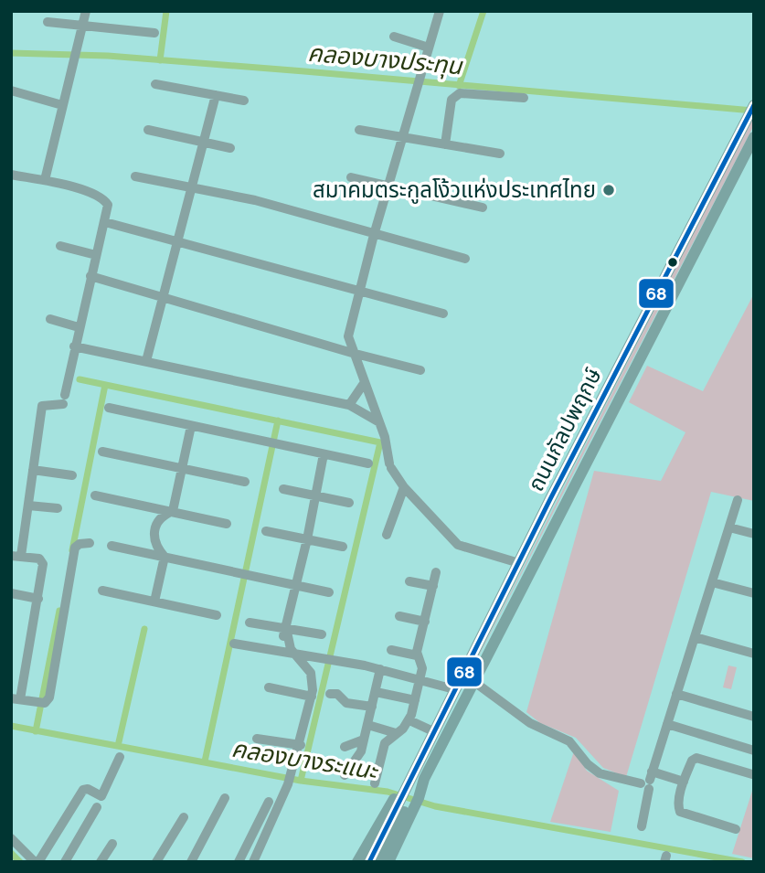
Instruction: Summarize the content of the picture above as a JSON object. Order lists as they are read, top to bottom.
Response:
{
  "streets": {
    "main road": ["ถนนกัลปพฤกษ์"]
  },
  "water": ["คลองบางประทุน", "คลองบางระแนะ"],
  "places": ["สมาคมตระกูลโง้วแห่งประเทศไทย"],
  "lines": ["transit line 68"]
}
